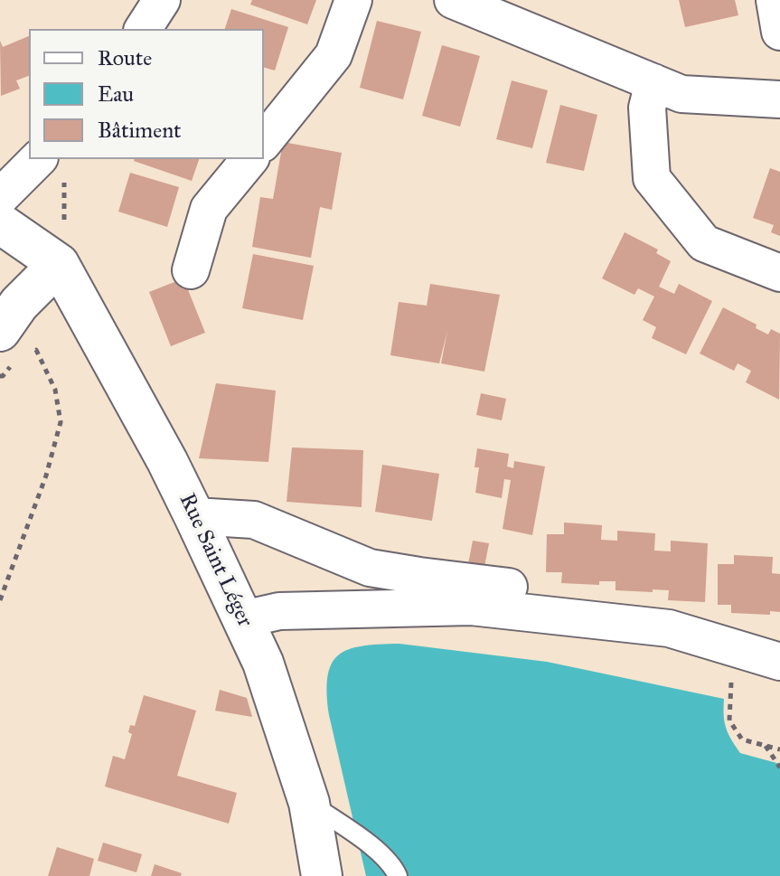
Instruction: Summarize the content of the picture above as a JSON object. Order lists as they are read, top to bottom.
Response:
{
  "streets": {
    "street": ["Rue Saint Léger"]
  },
  "legend": ["Route", "Eau", "Bâtiment"]
}
